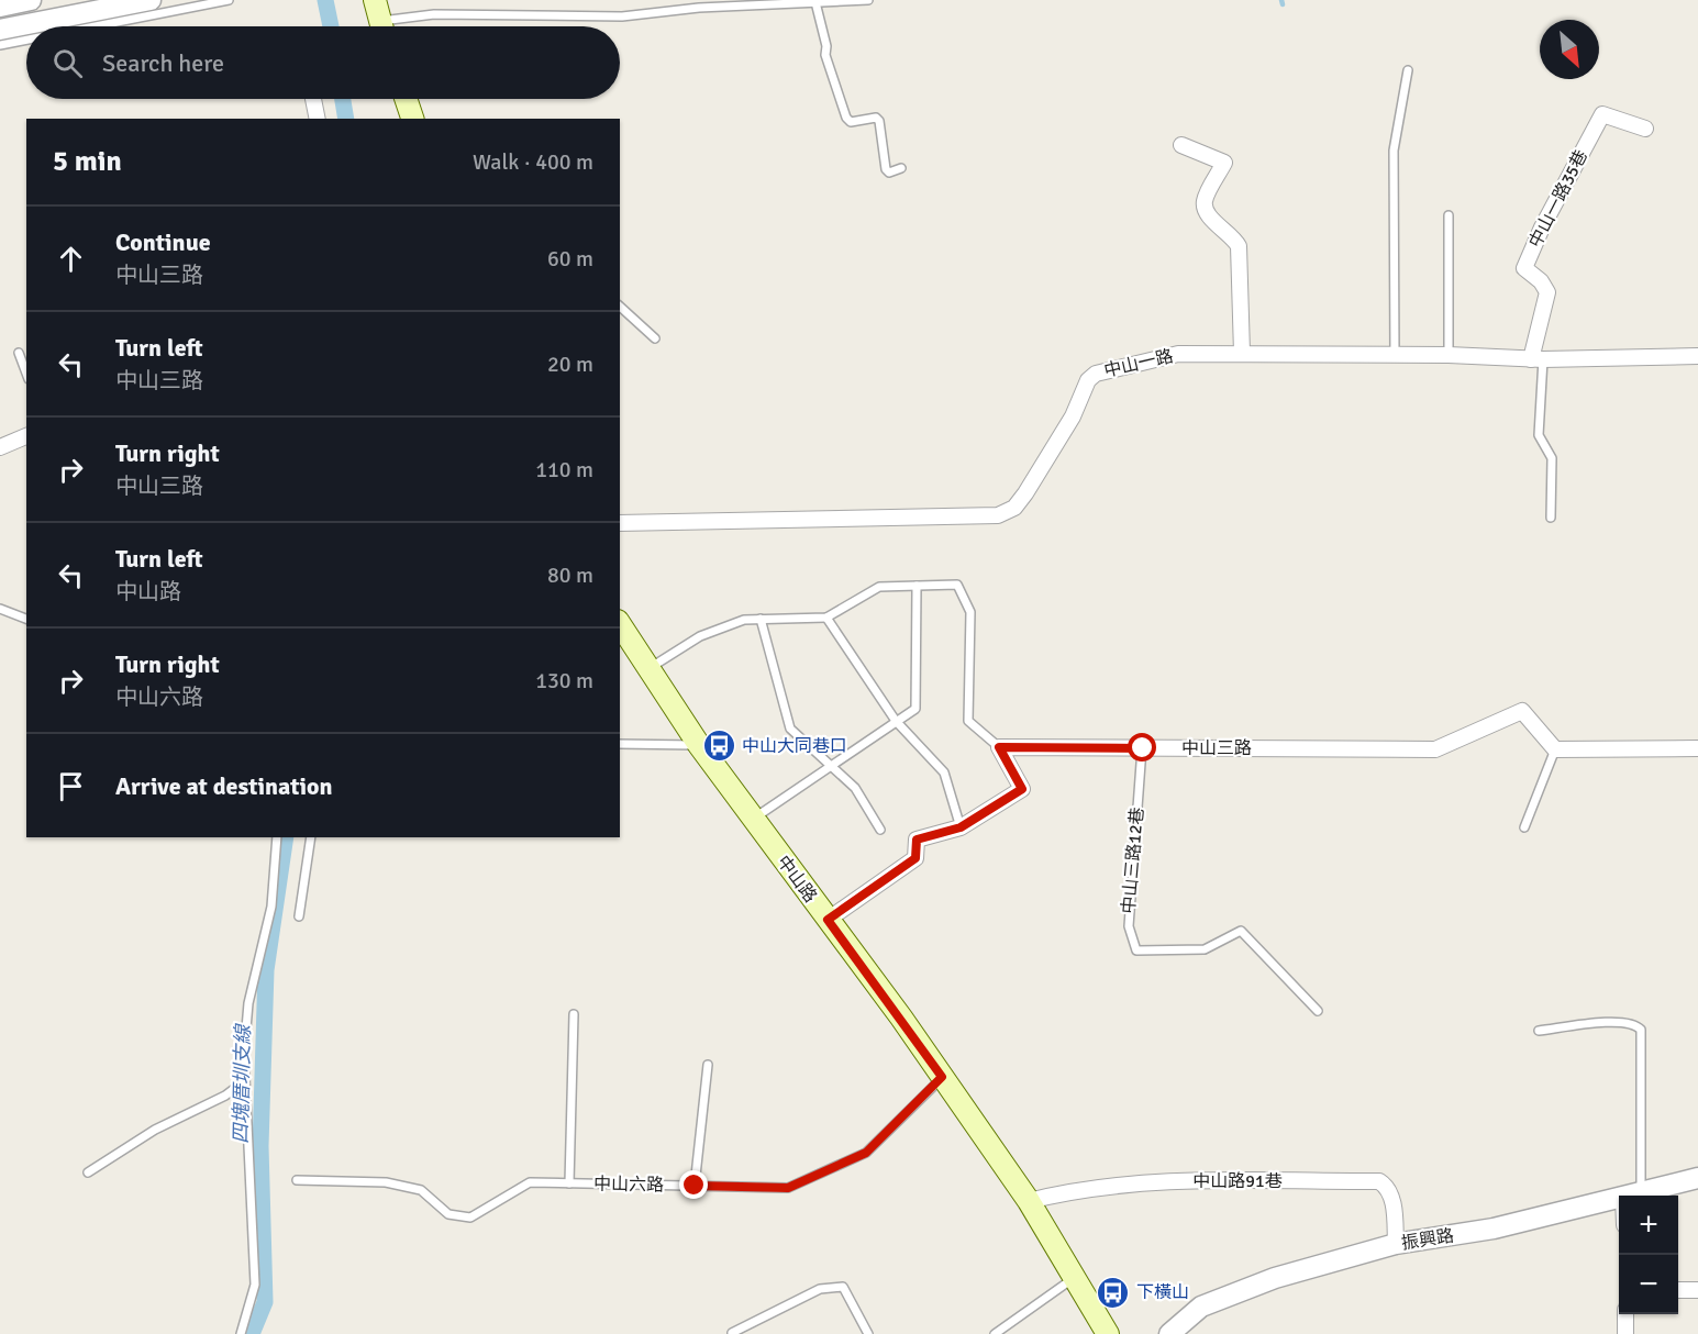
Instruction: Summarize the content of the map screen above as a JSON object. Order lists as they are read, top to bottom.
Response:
{
  "streets": {
    "main road": ["中山路"],
    "street": [
      "中山一路35巷",
      "中山一路",
      "中山三路",
      "中山路91巷",
      "振興路"
    ],
    "lane": ["中山三路12巷", "中山六路"]
  },
  "crossings": [
    ["中山一路35巷", "中山一路"],
    ["中山三路", "中山三路12巷"],
    ["中山路", "中山路91巷"],
    ["中山路", "中山六路"],
    ["中山路91巷", "振興路"]
  ],
  "water": ["四塊厝圳支線"],
  "places": {
    "bus stop": ["中山大同巷口", "下橫山"]
  },
  "north": "bottom right",
  "page": {
    "search": "Search here",
    "heading": ["5 min", "Walk · 400 m"],
    "list": [
      ["Continue", "中山三路", "60 m"],
      ["Turn left", "中山三路", "20 m"],
      ["Turn right", "中山三路", "110 m"],
      ["Turn left", "中山路", "80 m"],
      ["Turn right", "中山六路", "130 m"],
      "Arrive at destination"
    ],
    "map_buttons": ["+", "−"]
  }
}
